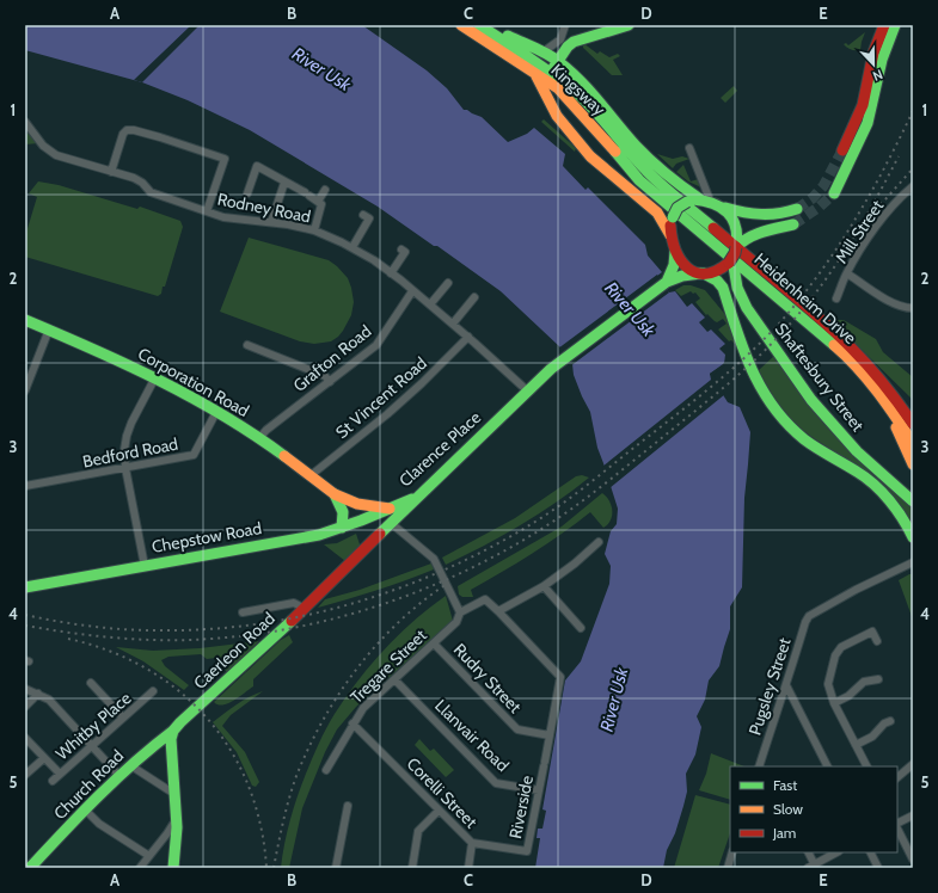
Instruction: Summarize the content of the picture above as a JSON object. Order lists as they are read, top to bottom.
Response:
{
  "streets": {
    "main road": [
      "Kingsway",
      "Heidenheim Drive",
      "Shaftesbury Street",
      "Corporation Road",
      "Clarence Place",
      "Chepstow Road",
      "Caerleon Road",
      "Church Road"
    ],
    "street": [
      "Rodney Road",
      "Mill Street",
      "Grafton Road",
      "St Vincent Road",
      "Bedford Road",
      "Tregare Street",
      "Rudry Street",
      "Pugsley Street",
      "Whitby Place",
      "Llanvair Road",
      "Corelli Street",
      "Riverside"
    ]
  },
  "crossings": [
    ["Kingsway", "Heidenheim Drive"],
    ["Rodney Road", "Grafton Road"],
    ["Rodney Road", "St Vincent Road"],
    ["Rodney Road", "Clarence Place"],
    ["Grafton Road", "Corporation Road"],
    ["Corporation Road", "St Vincent Road"],
    ["Corporation Road", "Bedford Road"],
    ["Clarence Place", "Chepstow Road"],
    ["Clarence Place", "Caerleon Road"],
    ["Caerleon Road", "Church Road"],
    ["Tregare Street", "Rudry Street"],
    ["Tregare Street", "Llanvair Road"],
    ["Tregare Street", "Corelli Street"],
    ["Rudry Street", "Riverside"],
    ["Llanvair Road", "Riverside"],
    ["Corelli Street", "Riverside"]
  ],
  "water": ["River Usk"],
  "legend": ["Fast", "Slow", "Jam"],
  "north": "bottom",
  "grid": {
    "columns": [
      "A",
      "B",
      "C",
      "D",
      "E"
    ],
    "rows": [
      "1",
      "2",
      "3",
      "4",
      "5"
    ]
  }
}
